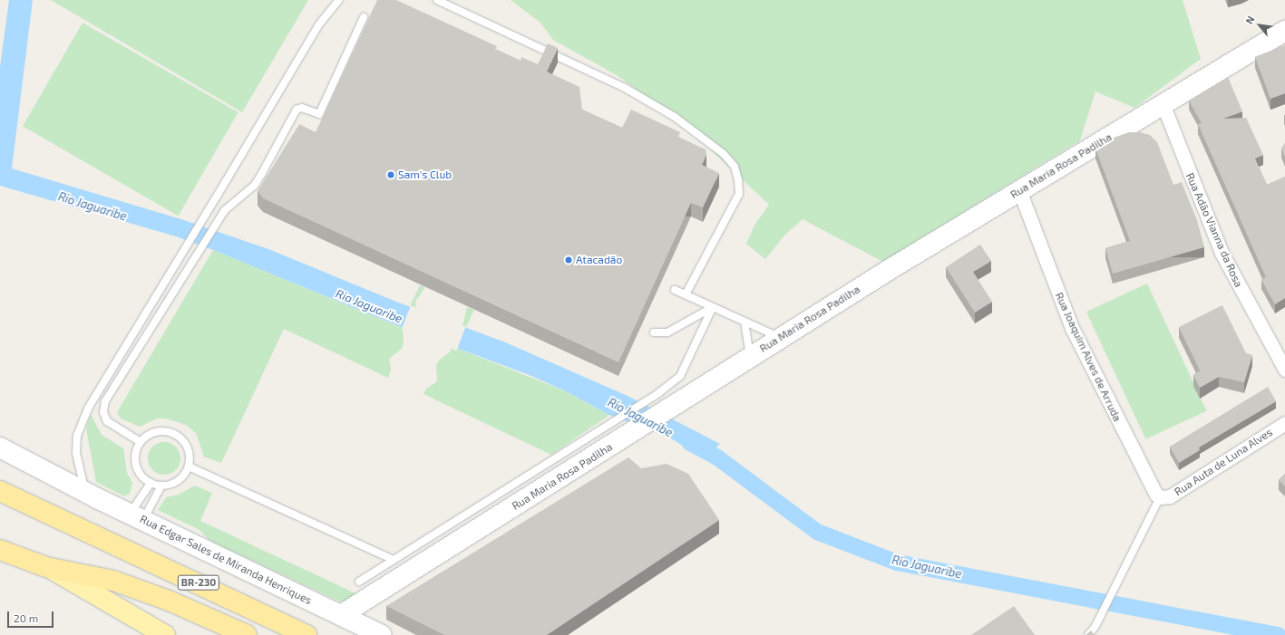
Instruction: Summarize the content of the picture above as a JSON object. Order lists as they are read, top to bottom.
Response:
{
  "streets": {
    "highway": ["BR-230"],
    "main road": ["Rua Maria Rosa Padilha", "Rua Edgar Sales de Miranda Henriques"],
    "street": ["Rua Adão Vianna da Rosa", "Rua Joaquim Alves de Arruda", "Rua Auta de Luna Alves"]
  },
  "crossings": [
    ["Rua Maria Rosa Padilha", "Rua Adão Vianna da Rosa"],
    ["Rua Maria Rosa Padilha", "Rua Joaquim Alves de Arruda"],
    ["Rua Maria Rosa Padilha", "Rua Edgar Sales de Miranda Henriques"],
    ["Rua Joaquim Alves de Arruda", "Rua Auta de Luna Alves"]
  ],
  "water": ["Rio Jaguaribe"],
  "places": ["Sam's Club", "Atacadão"],
  "scale_bar": "20 m",
  "north": "top left"
}
